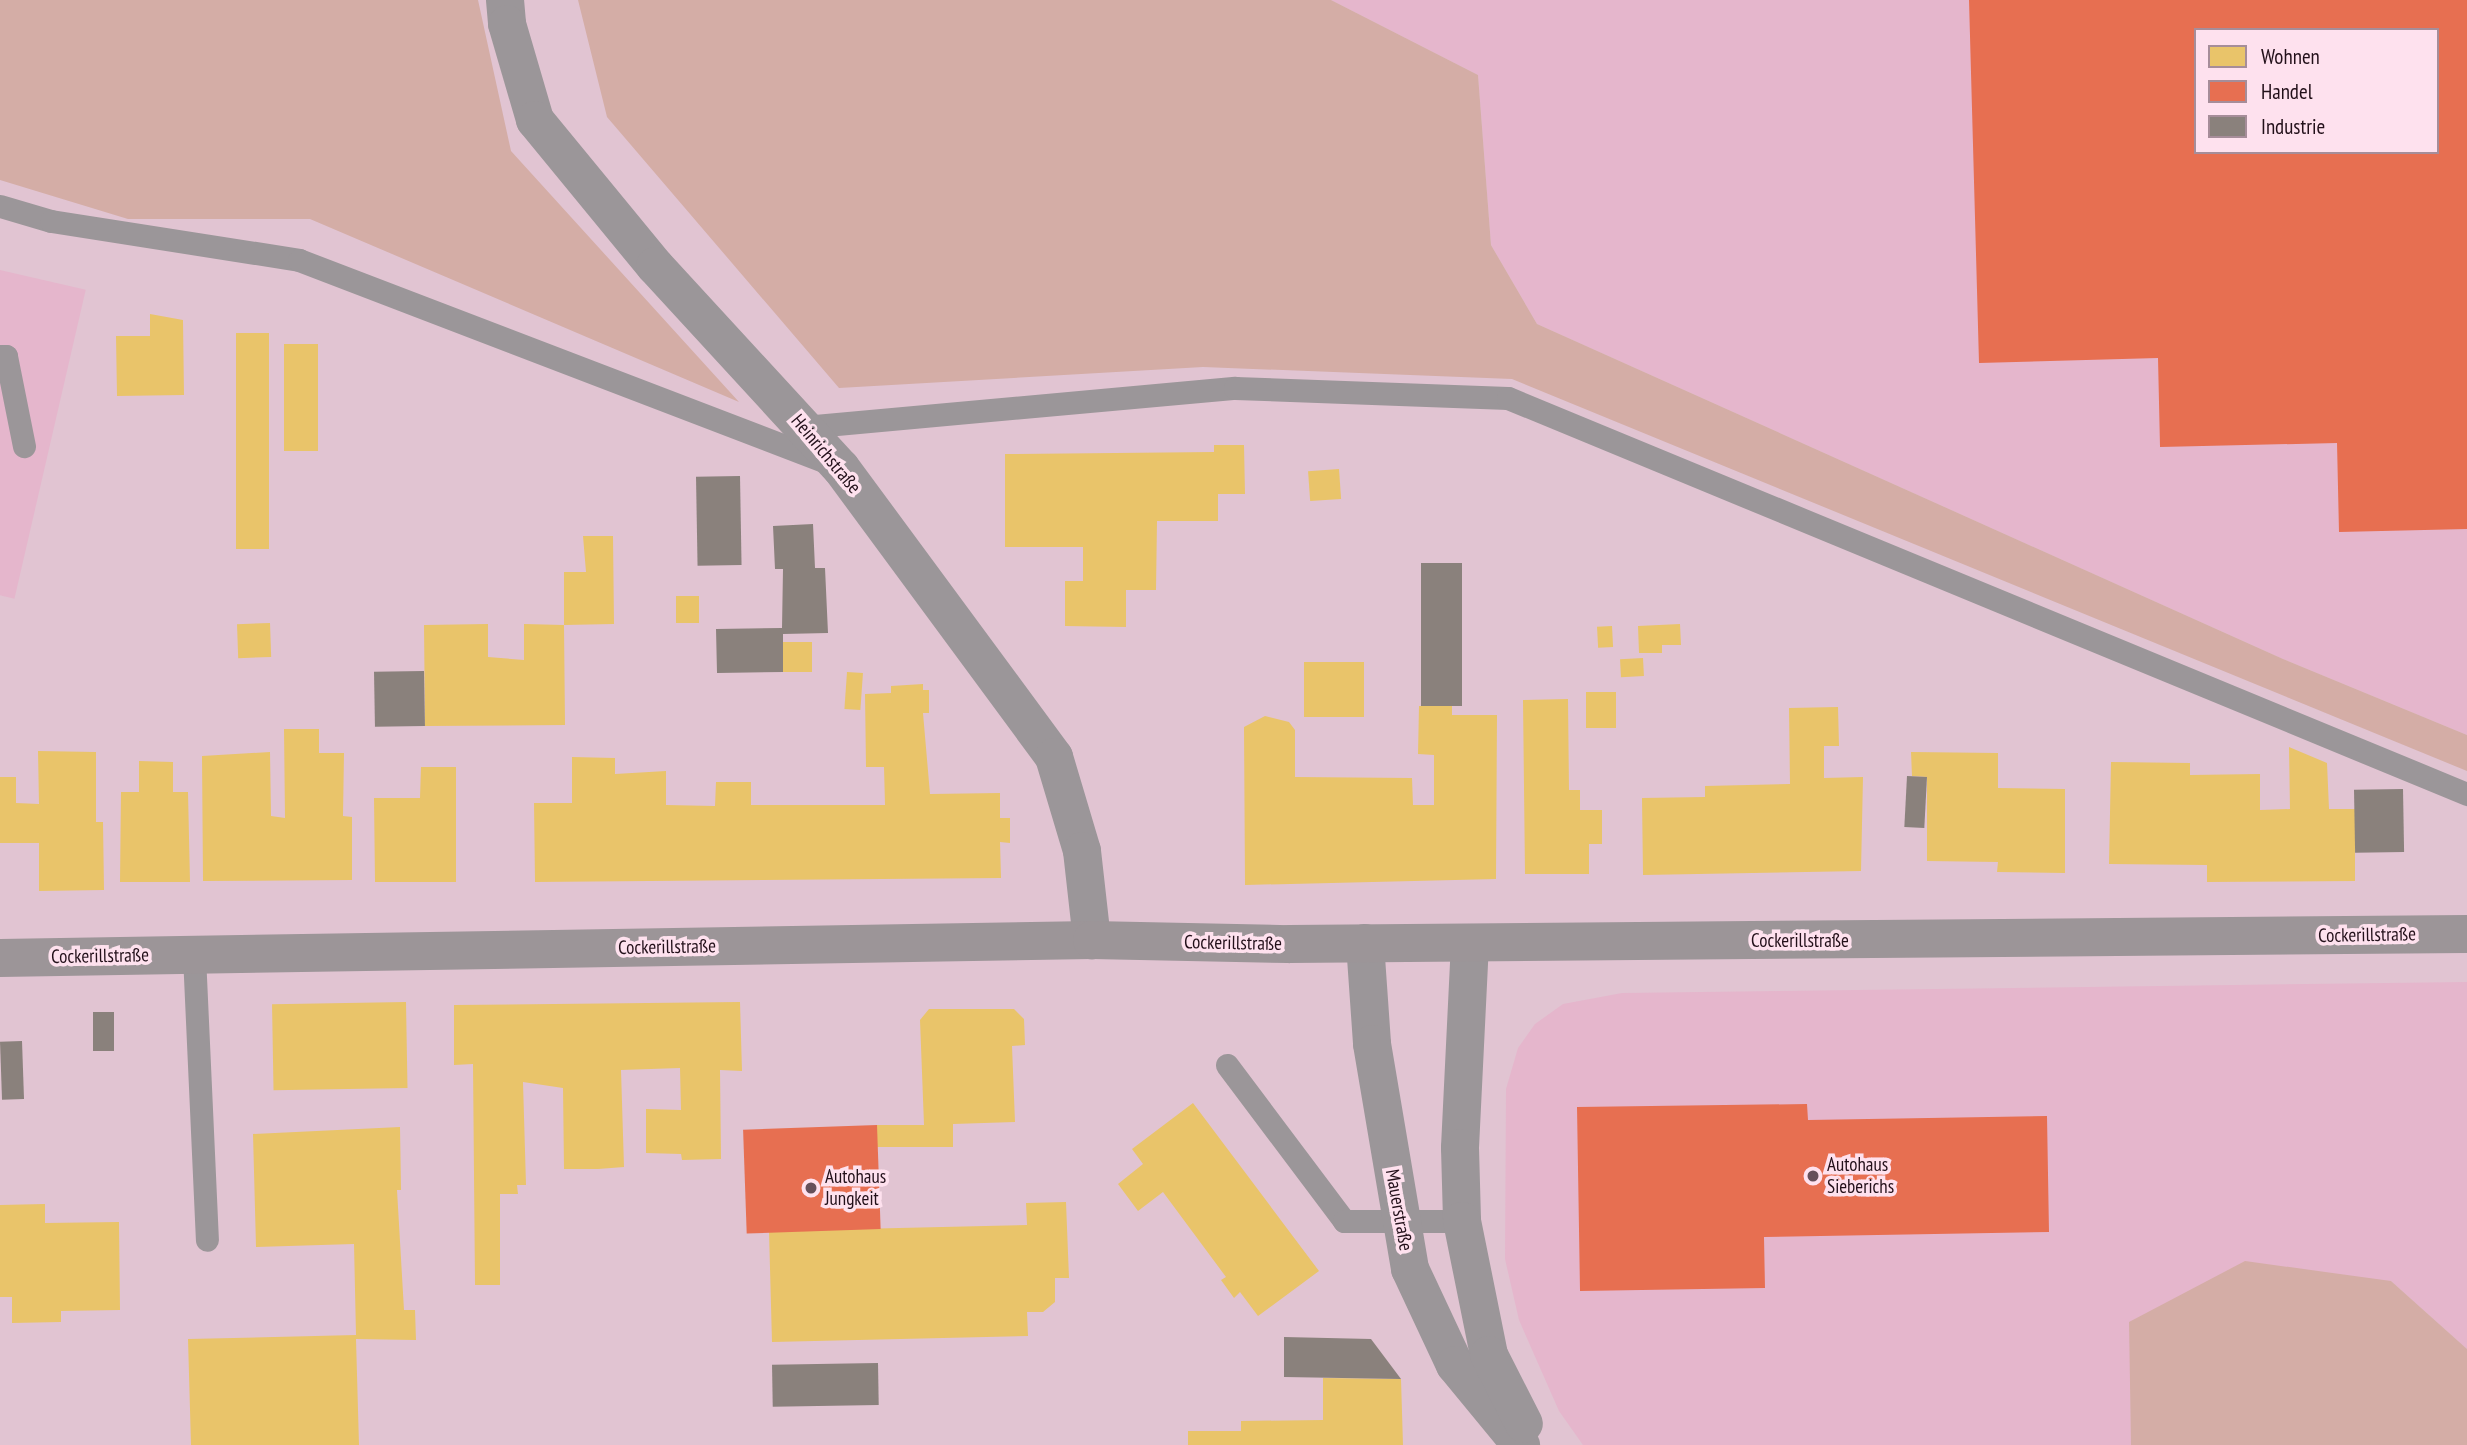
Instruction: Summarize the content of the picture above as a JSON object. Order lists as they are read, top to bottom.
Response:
{
  "streets": {
    "main road": ["Cockerillstraße"],
    "street": ["Heinrichstraße", "Mauerstraße"]
  },
  "crossings": [
    ["Heinrichstraße", "Cockerillstraße"],
    ["Cockerillstraße", "Mauerstraße"]
  ],
  "places": ["Autohaus Sieberichs", "Autohaus Jungkeit"],
  "legend": ["Wohnen", "Handel", "Industrie"]
}
